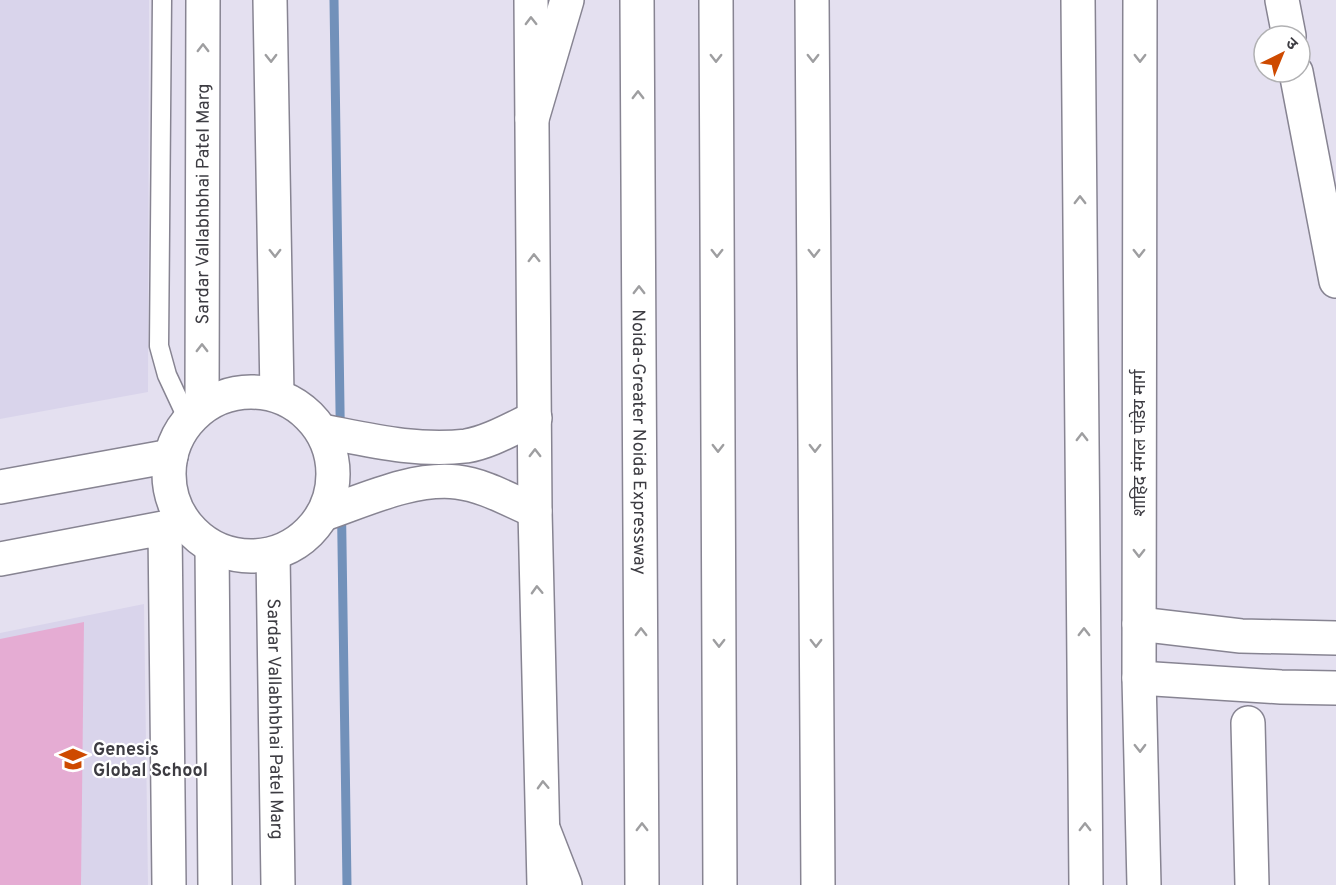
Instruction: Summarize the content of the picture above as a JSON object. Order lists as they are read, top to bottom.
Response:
{
  "streets": {
    "main road": ["Sardar Vallabhbhai Patel Marg", "Noida-Greater Noida Expressway", "शाहिद मंगल पांडेय मार्ग"]
  },
  "places": {
    "school or university": ["Genesis Global School"]
  },
  "north": "top right"
}
